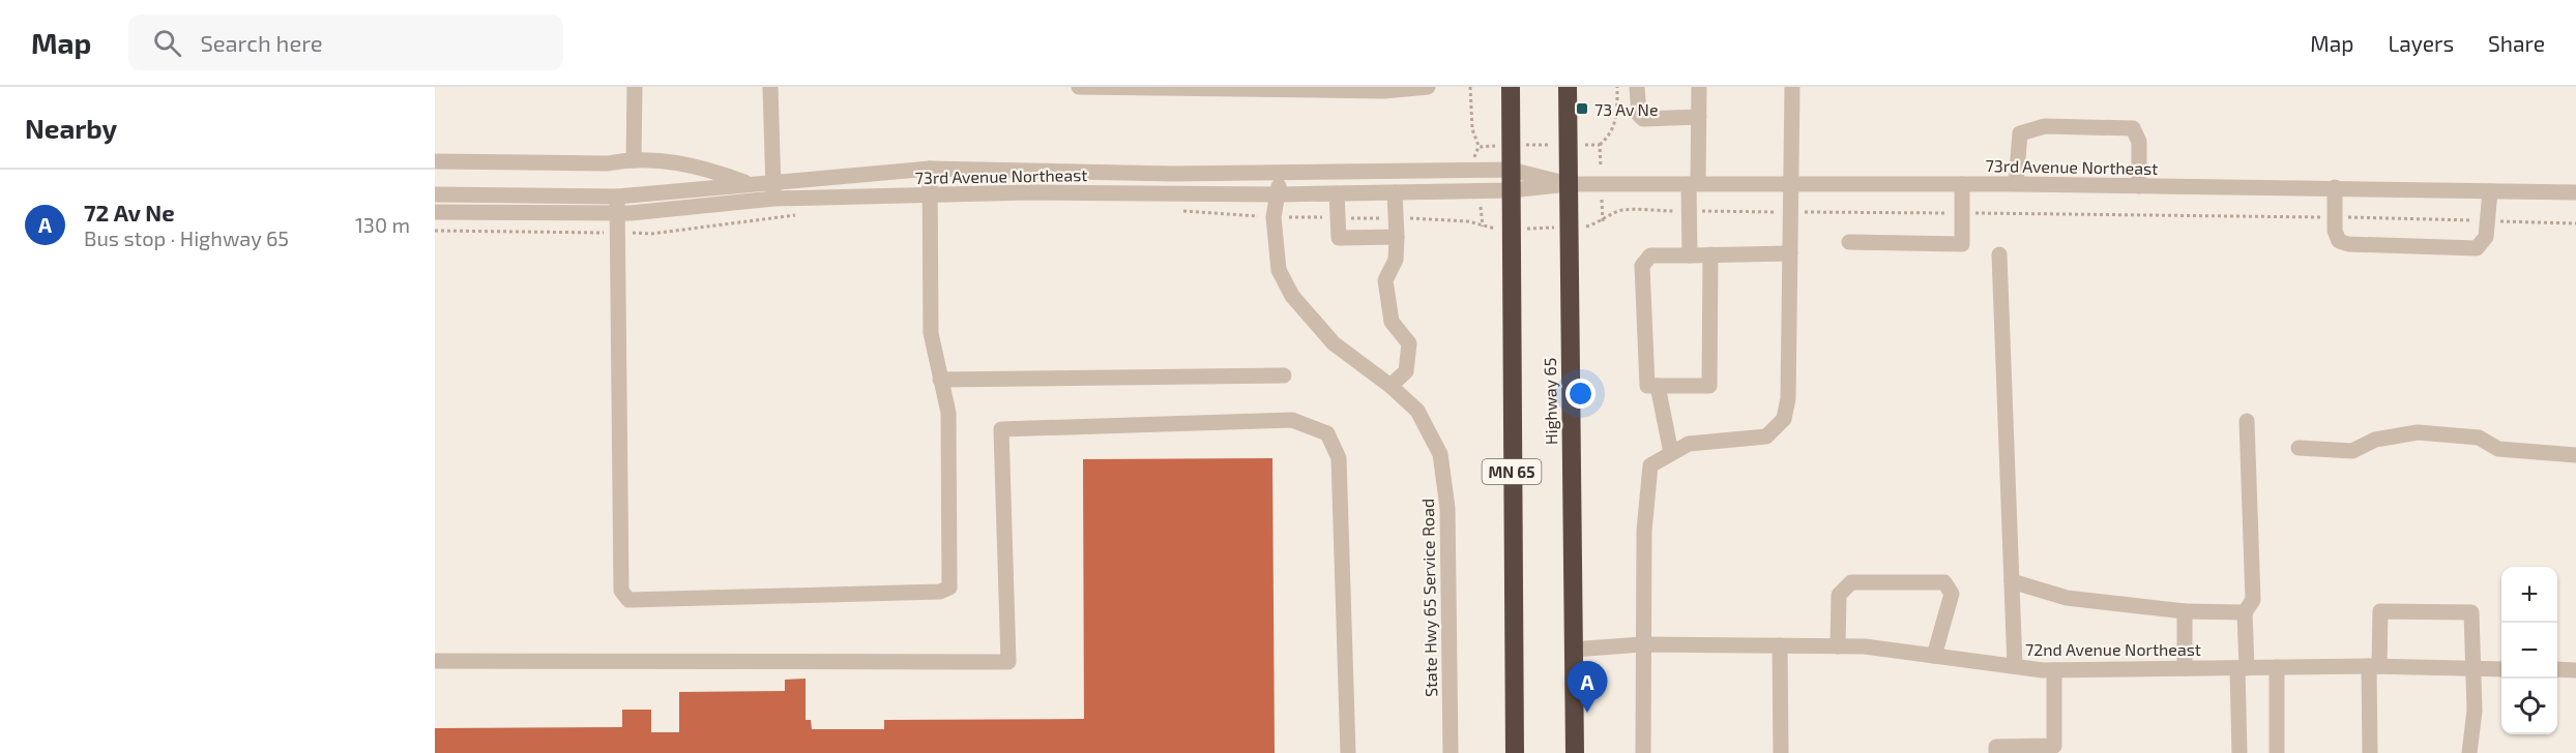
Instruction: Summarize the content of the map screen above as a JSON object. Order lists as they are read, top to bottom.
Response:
{
  "streets": {
    "highway": ["Highway 65", "MN 65"],
    "street": ["73rd Avenue Northeast", "State Hwy 65 Service Road", "72nd Avenue Northeast"]
  },
  "crossings": [
    ["73rd Avenue Northeast", "Highway 65"],
    ["73rd Avenue Northeast", "MN 65"],
    ["73rd Avenue Northeast", "State Hwy 65 Service Road"],
    ["Highway 65", "72nd Avenue Northeast"]
  ],
  "places": {
    "transit": ["73 Av Ne"]
  },
  "page": {
    "header": "Map",
    "search": "Search here",
    "nav": ["Map", "Layers", "Share"],
    "heading": "Nearby",
    "list": [
      {
        "mark": "A",
        "name": "72 Av Ne",
        "note": "Bus stop · Highway 65",
        "value": "130 m"
      }
    ],
    "map_buttons": ["+", "−"],
    "pins": "A"
  }
}
